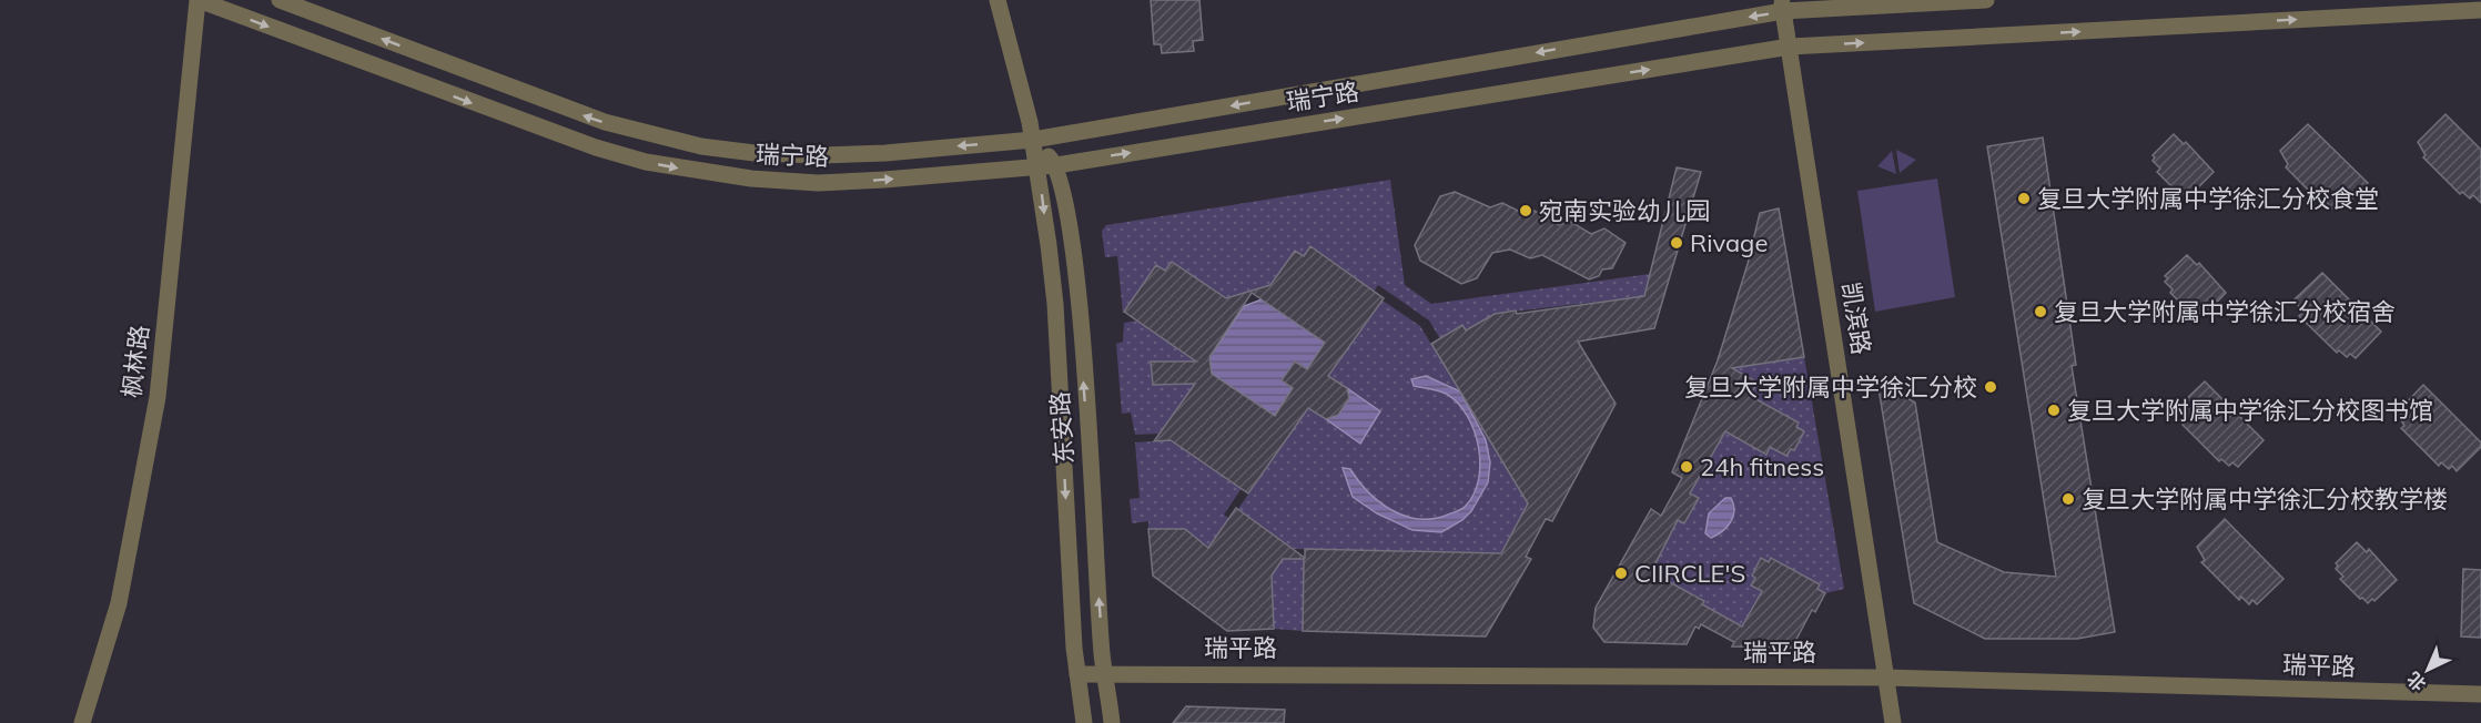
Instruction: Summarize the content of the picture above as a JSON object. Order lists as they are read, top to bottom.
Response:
{
  "streets": {
    "street": [
      "瑞宁路",
      "凯滨路",
      "枫林路",
      "东安路",
      "瑞平路"
    ]
  },
  "crossings": [
    ["瑞宁路", "凯滨路"],
    ["瑞宁路", "枫林路"],
    ["瑞宁路", "东安路"],
    ["凯滨路", "瑞平路"],
    ["东安路", "瑞平路"]
  ],
  "places": [
    "复旦大学附属中学徐汇分校食堂",
    "宛南实验幼儿园",
    "Rivage",
    "复旦大学附属中学徐汇分校宿舍",
    "复旦大学附属中学徐汇分校",
    "复旦大学附属中学徐汇分校图书馆",
    "24h fitness",
    "复旦大学附属中学徐汇分校教学楼",
    "CIIRCLE'S"
  ],
  "north": "bottom left"
}
